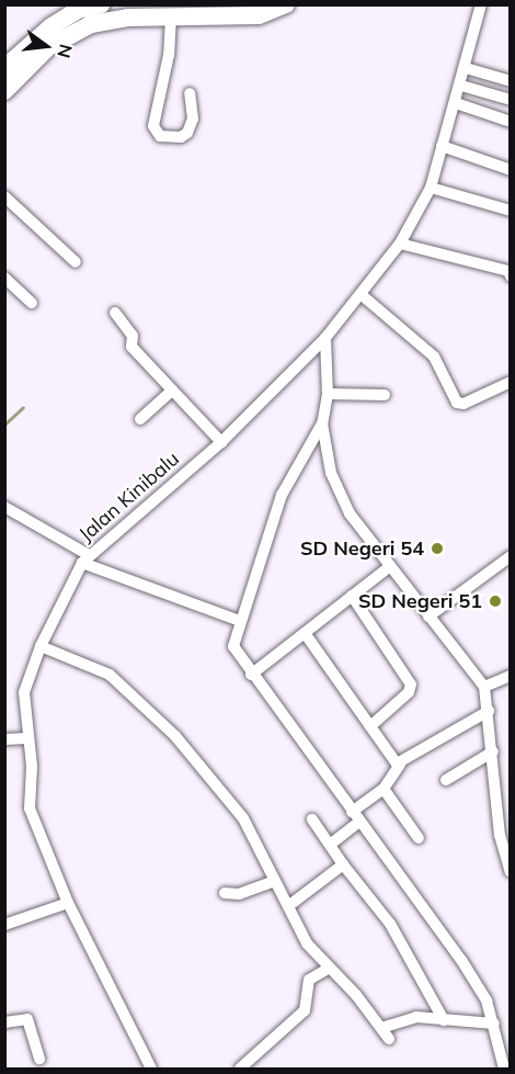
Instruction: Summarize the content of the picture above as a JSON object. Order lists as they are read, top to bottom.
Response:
{
  "streets": {
    "street": ["Jalan Kinibalu"]
  },
  "places": ["SD Negeri 54", "SD Negeri 51"],
  "north": "right"
}
